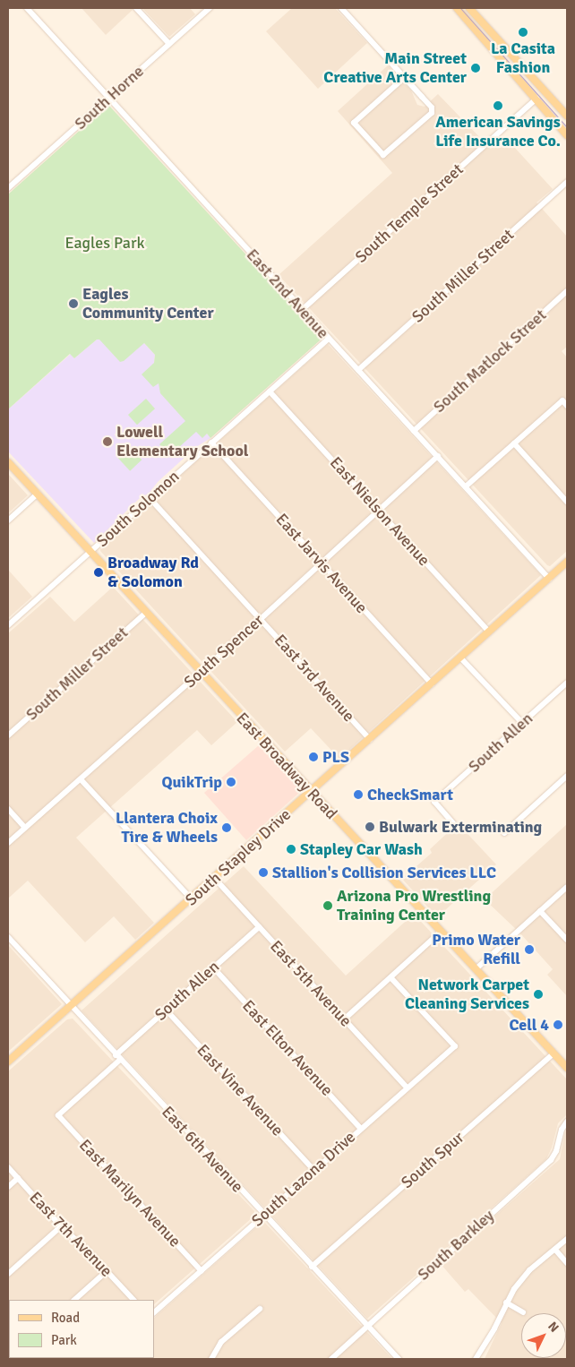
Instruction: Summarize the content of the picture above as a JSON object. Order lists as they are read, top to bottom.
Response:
{
  "streets": {
    "main road": ["East Broadway Road", "South Stapley Drive"],
    "street": [
      "South Horne",
      "South Temple Street",
      "South Miller Street",
      "East 2nd Avenue",
      "South Matlock Street",
      "South Solomon",
      "East Nielson Avenue",
      "East Jarvis Avenue",
      "South Spencer",
      "East 3rd Avenue",
      "South Allen",
      "East 5th Avenue",
      "East Elton Avenue",
      "East Vine Avenue",
      "East 6th Avenue",
      "South Spur",
      "South Lazona Drive",
      "East Marilyn Avenue",
      "East 7th Avenue",
      "South Barkley"
    ]
  },
  "crossings": [
    ["South Horne", "East 2nd Avenue"],
    ["South Temple Street", "East 2nd Avenue"],
    ["South Miller Street", "East 2nd Avenue"],
    ["South Miller Street", "East Broadway Road"],
    ["East 2nd Avenue", "South Matlock Street"],
    ["East 2nd Avenue", "South Solomon"],
    ["East 2nd Avenue", "South Spencer"],
    ["East 2nd Avenue", "South Stapley Drive"],
    ["South Solomon", "East Nielson Avenue"],
    ["South Solomon", "East Jarvis Avenue"],
    ["South Solomon", "East 3rd Avenue"],
    ["South Solomon", "East Broadway Road"],
    ["East Nielson Avenue", "South Spencer"],
    ["East Nielson Avenue", "South Stapley Drive"],
    ["East Jarvis Avenue", "South Spencer"],
    ["East Jarvis Avenue", "South Stapley Drive"],
    ["South Spencer", "East 3rd Avenue"],
    ["South Spencer", "East Broadway Road"],
    ["East 3rd Avenue", "South Stapley Drive"],
    ["South Allen", "East 5th Avenue"],
    ["South Allen", "East Elton Avenue"],
    ["South Allen", "East Vine Avenue"],
    ["South Allen", "East 6th Avenue"],
    ["East Broadway Road", "South Stapley Drive"],
    ["East Broadway Road", "South Spur"],
    ["South Stapley Drive", "East 5th Avenue"],
    ["South Stapley Drive", "East 6th Avenue"],
    ["East 5th Avenue", "South Lazona Drive"],
    ["East Elton Avenue", "South Lazona Drive"],
    ["East Vine Avenue", "South Lazona Drive"],
    ["East 6th Avenue", "South Spur"],
    ["East 6th Avenue", "South Lazona Drive"],
    ["East 6th Avenue", "East Marilyn Avenue"],
    ["East 6th Avenue", "South Barkley"],
    ["South Lazona Drive", "East Marilyn Avenue"]
  ],
  "parks": ["Eagles Park"],
  "places": [
    "La Casita Fashion",
    "Main Street Creative Arts Center",
    "American Savings Life Insurance Co.",
    "Eagles Community Center",
    "Lowell Elementary School",
    "Broadway Rd & Solomon",
    "PLS",
    "QuikTrip",
    "CheckSmart",
    "Bulwark Exterminating",
    "Llantera Choix Tire & Wheels",
    "Stapley Car Wash",
    "Stallion's Collision Services LLC",
    "Arizona Pro Wrestling Training Center",
    "Primo Water Refill",
    "Network Carpet Cleaning Services",
    "Cell 4"
  ],
  "legend": ["Road", "Park"],
  "north": "top right"
}
